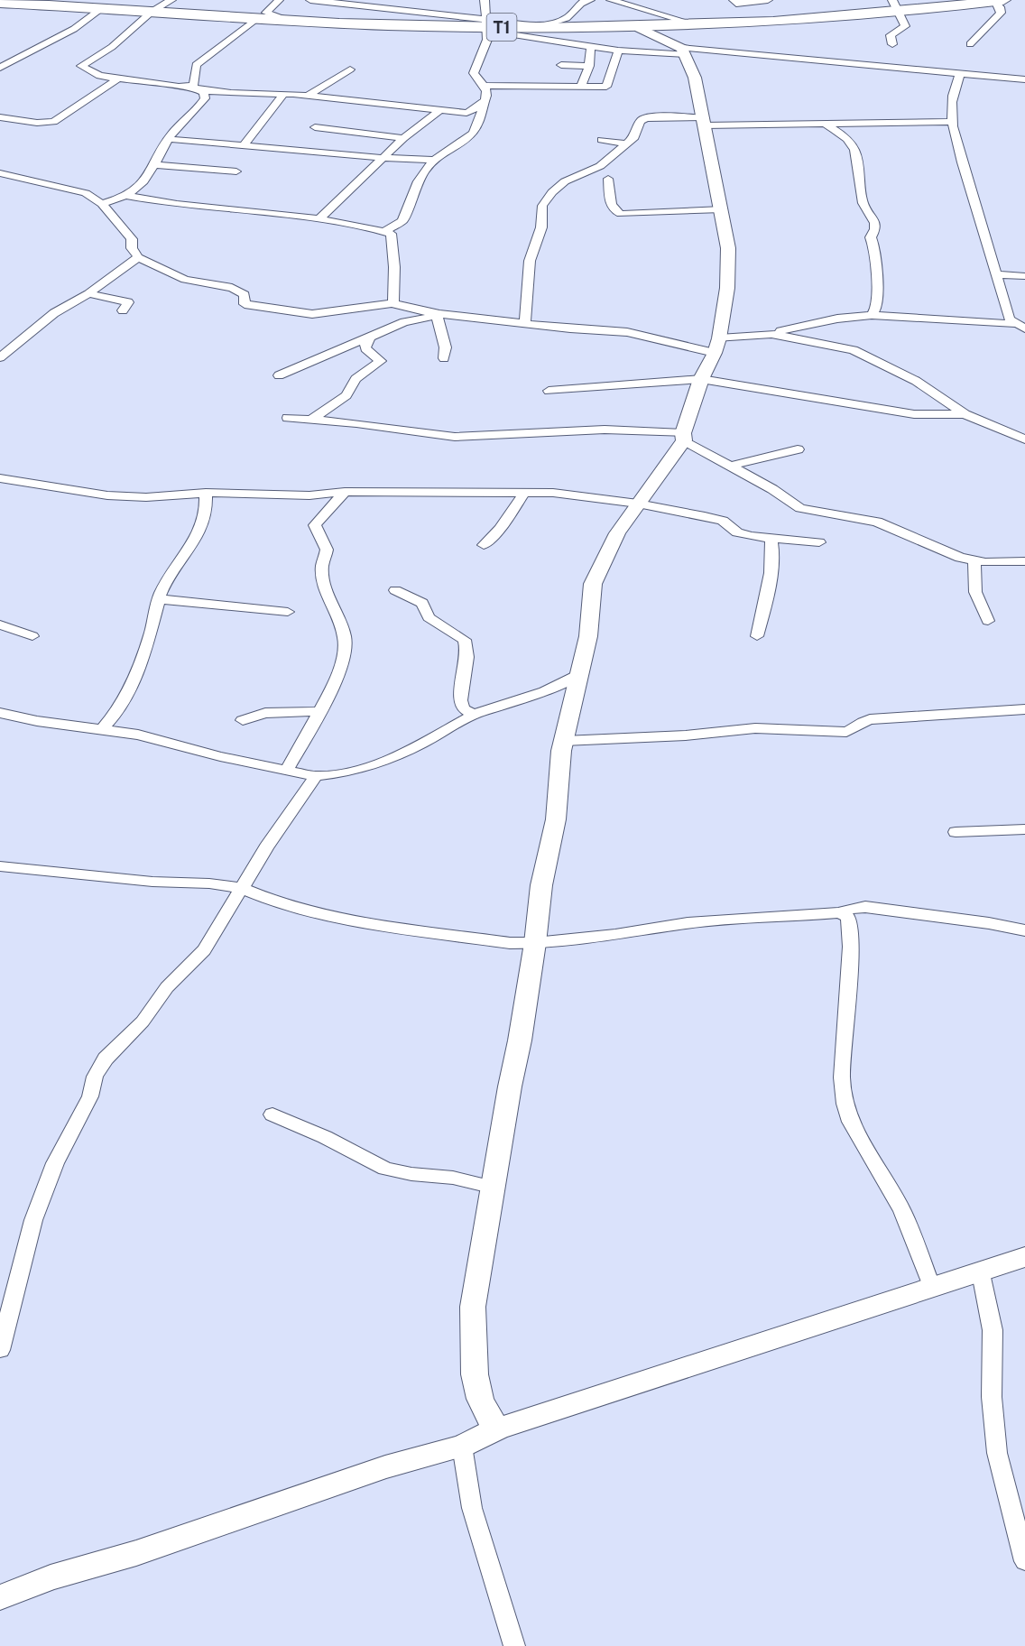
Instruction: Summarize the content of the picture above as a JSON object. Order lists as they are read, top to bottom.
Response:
{
  "streets": {
    "highway": ["T1"]
  }
}
